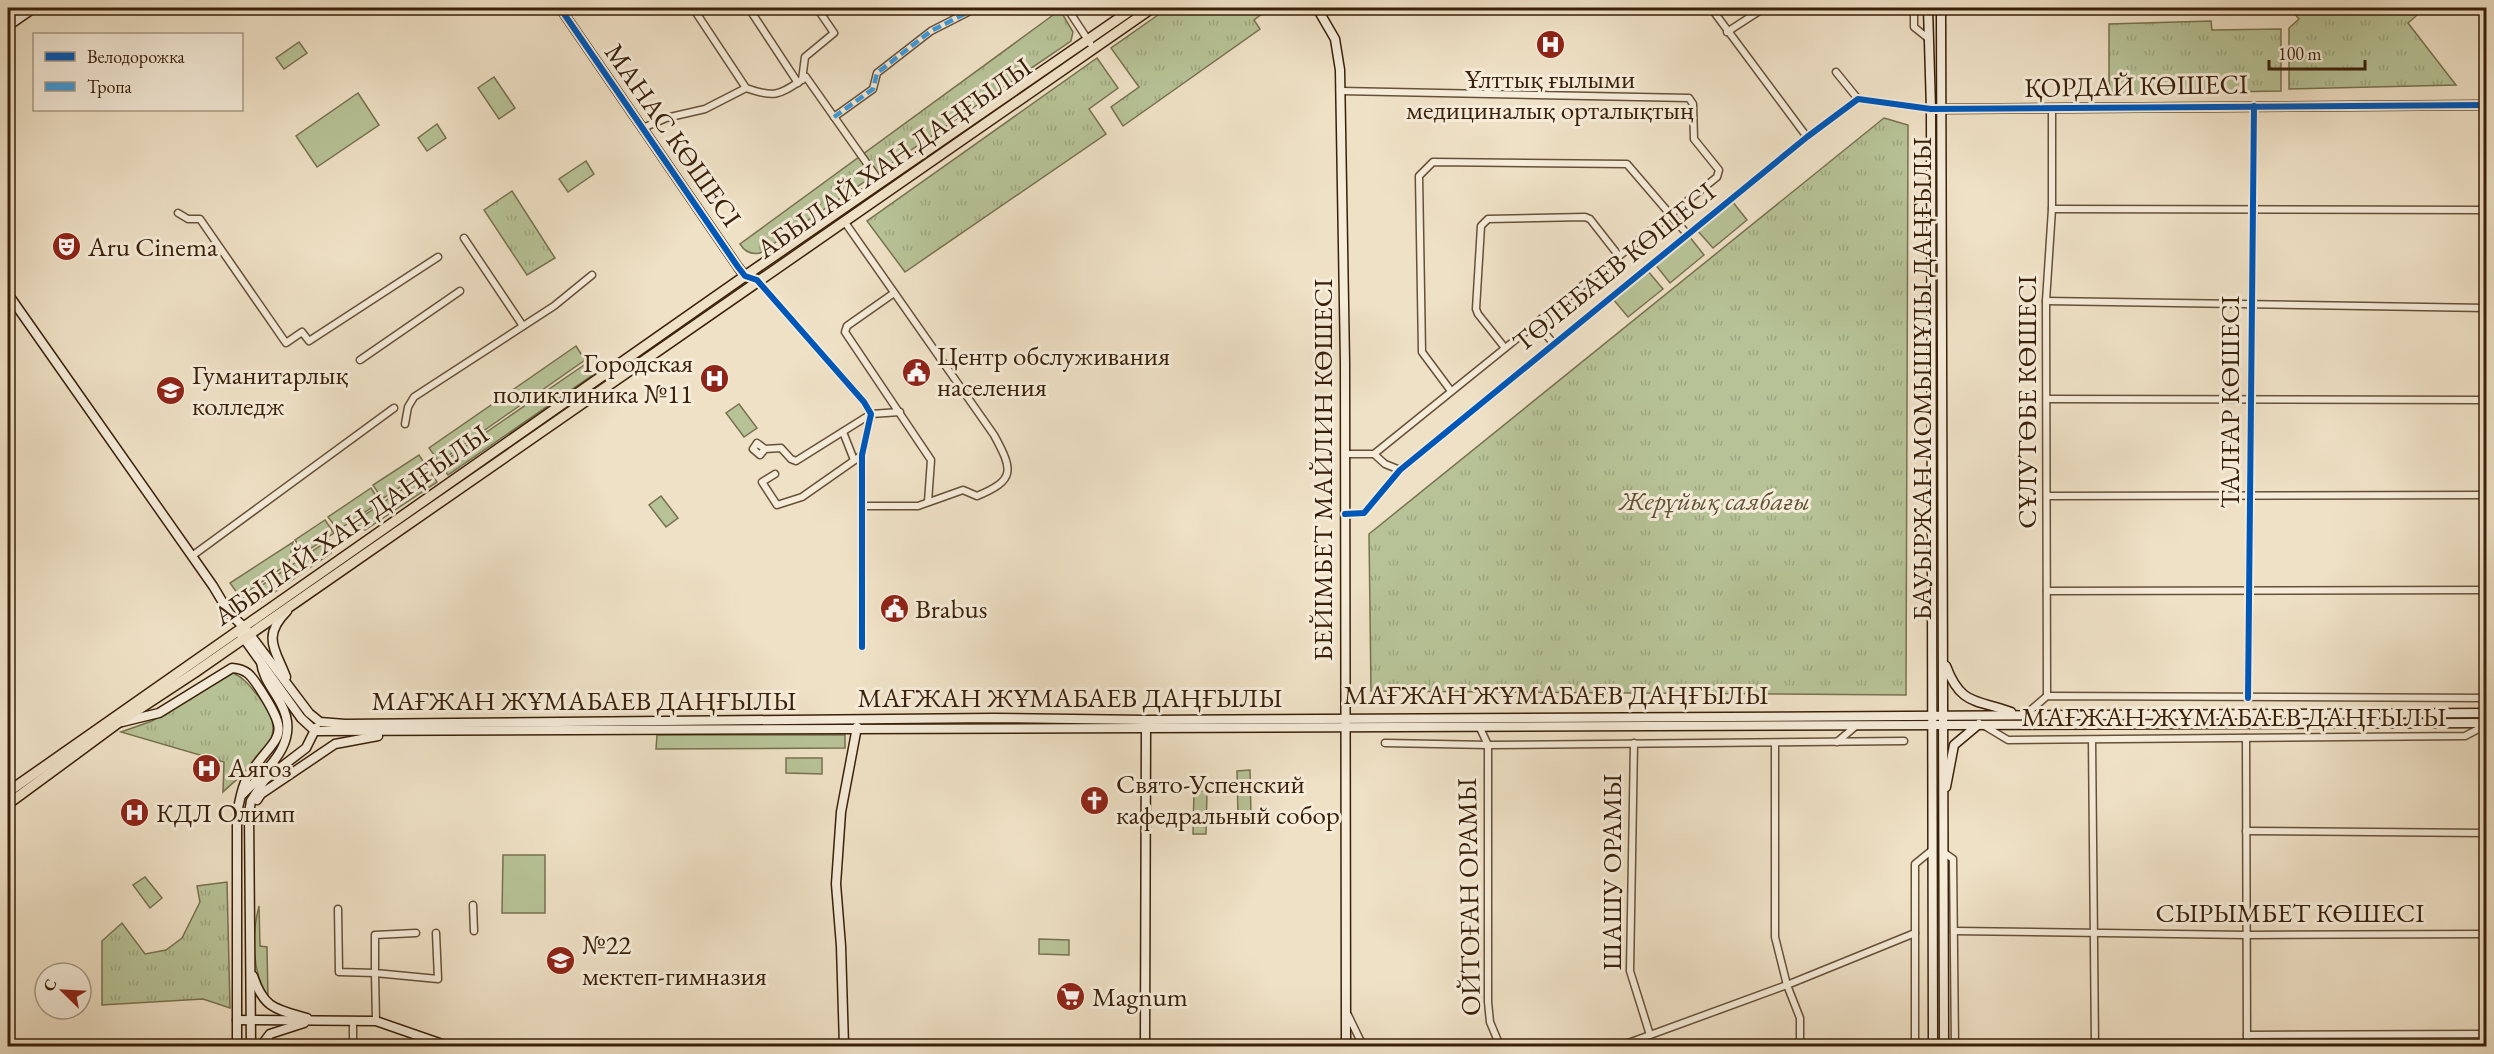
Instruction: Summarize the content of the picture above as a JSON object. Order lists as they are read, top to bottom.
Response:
{
  "streets": {
    "main road": [
      "ҚОРДАЙ КӨШЕСІ",
      "МАНАС КӨШЕСІ",
      "АБЫЛАЙ ХАН ДАҢҒЫЛЫ",
      "БАУЫРЖАН МОМЫШҰЛЫ ДАҢҒЫЛЫ",
      "БЕЙІМБЕТ МАЙЛИН КӨШЕСІ",
      "МАҒЖАН ЖҰМАБАЕВ ДАҢҒЫЛЫ"
    ],
    "street": [
      "ТӨЛЕБАЕВ КӨШЕСІ",
      "СҰЛУТӨБЕ КӨШЕСІ",
      "ТАЛҒАР КӨШЕСІ",
      "ШАШУ ОРАМЫ",
      "ОЙТОҒАН ОРАМЫ",
      "СЫРЫМБЕТ КӨШЕСІ"
    ]
  },
  "crossings": [
    ["ҚОРДАЙ КӨШЕСІ", "БАУЫРЖАН МОМЫШҰЛЫ ДАҢҒЫЛЫ"],
    ["ҚОРДАЙ КӨШЕСІ", "СҰЛУТӨБЕ КӨШЕСІ"],
    ["ҚОРДАЙ КӨШЕСІ", "ТАЛҒАР КӨШЕСІ"],
    ["МАНАС КӨШЕСІ", "АБЫЛАЙ ХАН ДАҢҒЫЛЫ"],
    ["ТӨЛЕБАЕВ КӨШЕСІ", "БЕЙІМБЕТ МАЙЛИН КӨШЕСІ"],
    ["БАУЫРЖАН МОМЫШҰЛЫ ДАҢҒЫЛЫ", "МАҒЖАН ЖҰМАБАЕВ ДАҢҒЫЛЫ"],
    ["БЕЙІМБЕТ МАЙЛИН КӨШЕСІ", "МАҒЖАН ЖҰМАБАЕВ ДАҢҒЫЛЫ"]
  ],
  "parks": ["Жерұйық саябағы"],
  "places": {
    "hospital": [
      "Ұлттық ғылыми медициналық орталықтың",
      "Городская поликлиника №11",
      "Аягоз",
      "КДЛ Олимп"
    ],
    "theatre": ["Aru Cinema"],
    "public building": ["Центр обслуживания населения", "Brabus"],
    "school or university": ["Гуманитарлық колледж", "№22 мектеп-гимназия"],
    "church": ["Свято-Успенский кафедральный собор"],
    "supermarket": ["Magnum"]
  },
  "legend": ["Велодорожка", "Тропа"],
  "scale_bar": "100 m",
  "north": "top left"
}
